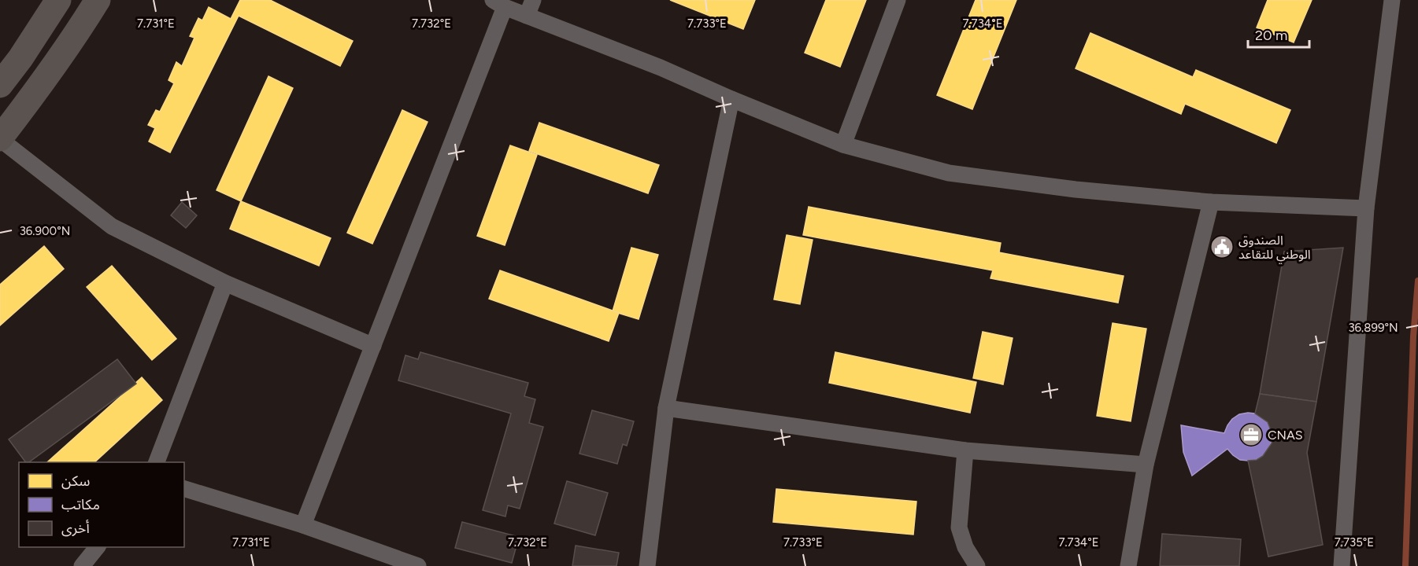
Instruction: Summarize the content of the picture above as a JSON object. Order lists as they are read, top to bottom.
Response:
{
  "places": {
    "public building": ["الصندوق الوطني للتقاعد"],
    "office": ["CNAS"]
  },
  "legend": ["سكن", "مكاتب", "أخرى"],
  "scale_bar": "20 m",
  "coordinates": [
    "7.731°E",
    "7.732°E",
    "7.733°E",
    "7.734°E",
    "36.900°N",
    "36.899°N",
    "7.735°E"
  ]
}
